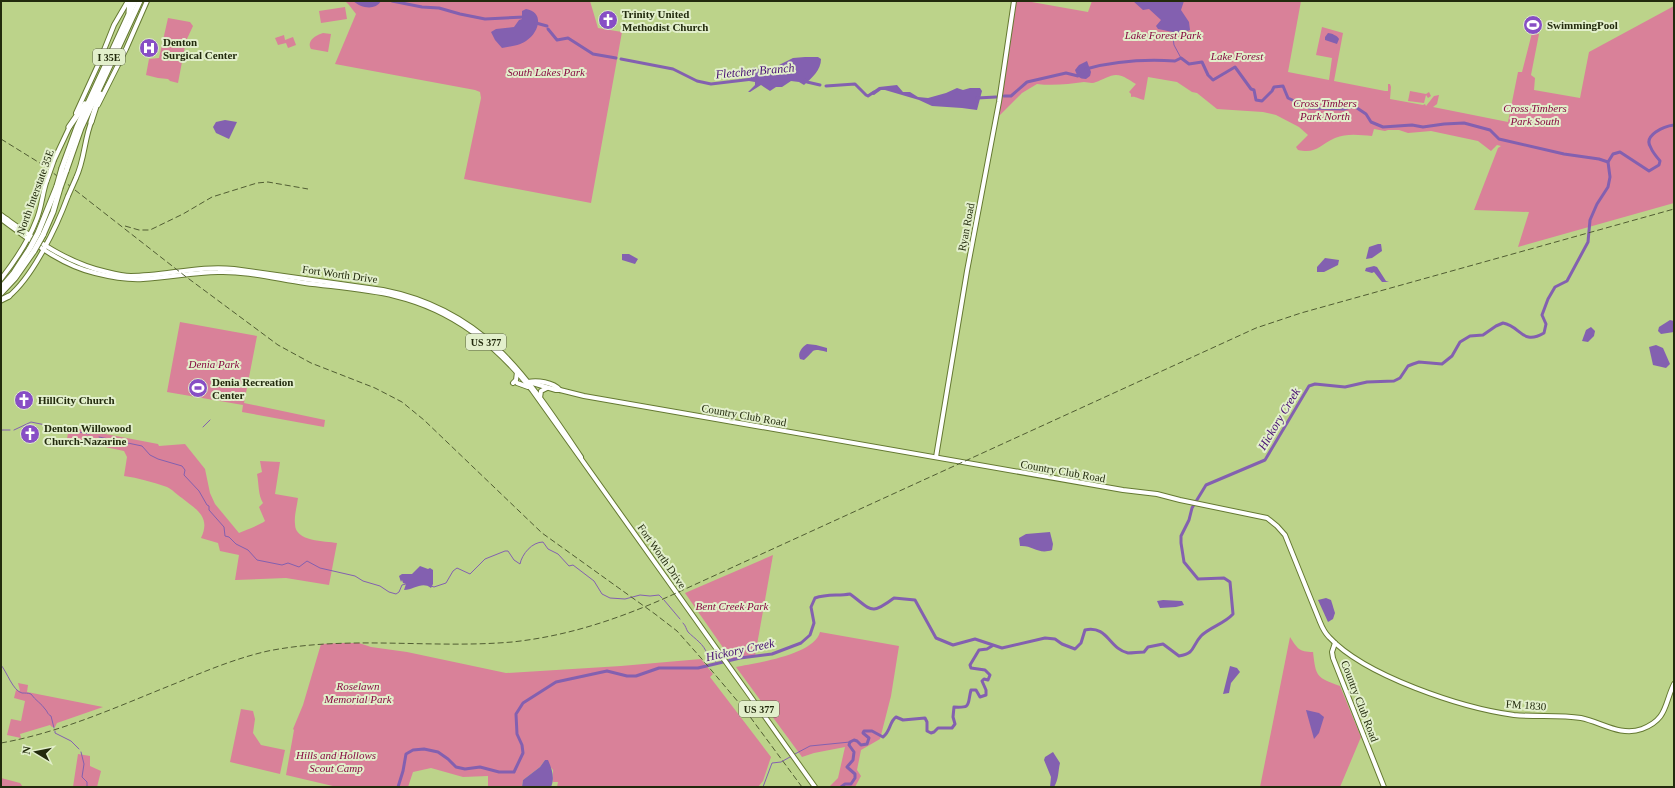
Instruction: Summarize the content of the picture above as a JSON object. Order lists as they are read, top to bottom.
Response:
{
  "streets": {
    "highway": ["I 35E"],
    "main road": [
      "North Interstate 35E",
      "Ryan Road",
      "Fort Worth Drive",
      "US 377",
      "Country Club Road",
      "FM 1830"
    ]
  },
  "crossings": [
    ["North Interstate 35E", "Fort Worth Drive"],
    ["Ryan Road", "Country Club Road"],
    ["Fort Worth Drive", "Country Club Road"],
    ["Country Club Road", "FM 1830"]
  ],
  "water": ["Fletcher Branch", "Hickory Creek"],
  "parks": [
    "Lake Forest Park",
    "Lake Forest",
    "South Lakes Park",
    "Cross Timbers Park North",
    "Cross Timbers Park South",
    "Denia Park",
    "Bent Creek Park",
    "Roselawn Memorial Park",
    "Hills and Hollows Scout Camp"
  ],
  "places": {
    "church": ["Trinity United Methodist Church", "HillCity Church", "Denton Willowood Church-Nazarine"],
    "sports": ["SwimmingPool", "Denia Recreation Center"],
    "hospital": ["Denton Surgical Center"]
  },
  "north": "left"
}
